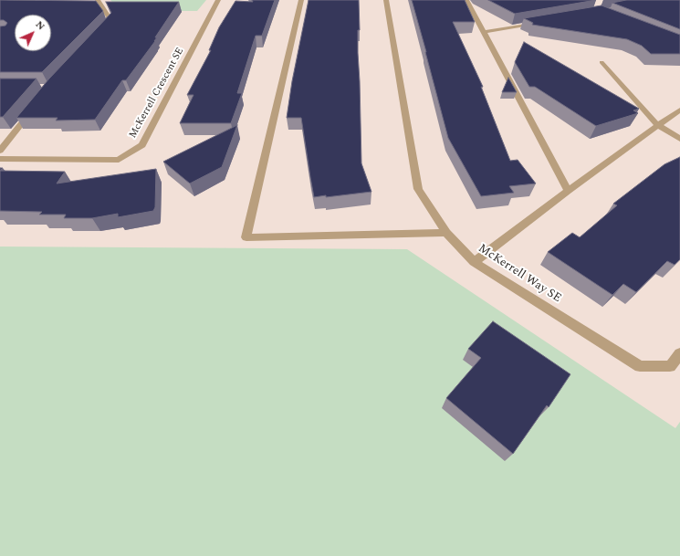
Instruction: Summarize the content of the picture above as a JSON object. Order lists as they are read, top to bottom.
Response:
{
  "streets": {
    "street": ["McKerrell Crescent SE", "McKerrell Way SE"]
  },
  "north": "top right"
}
